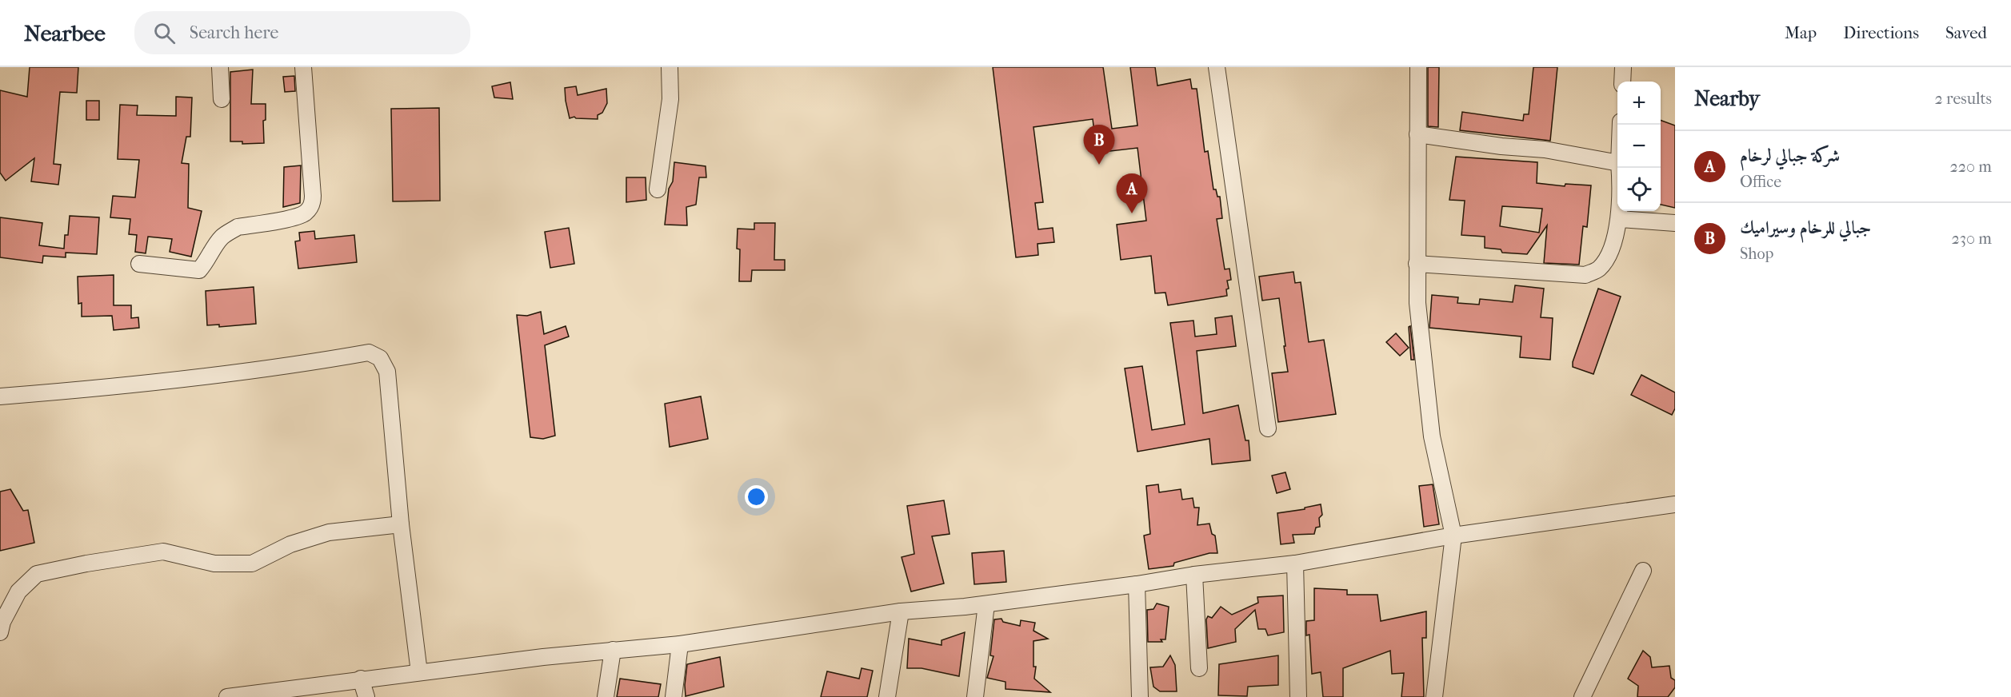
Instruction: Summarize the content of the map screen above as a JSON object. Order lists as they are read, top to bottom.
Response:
{
  "page": {
    "header": "Nearbee",
    "search": "Search here",
    "nav": ["Map", "Directions", "Saved"],
    "heading": ["Nearby", "2 results"],
    "map_buttons": ["+", "−"],
    "pins": ["B", "A"],
    "list": [
      {
        "mark": "A",
        "name": "شركة جبالي لرخام",
        "note": "Office",
        "value": "220 m"
      },
      {
        "mark": "B",
        "name": "جبالي للرخام وسيراميك",
        "note": "Shop",
        "value": "230 m"
      }
    ]
  }
}
